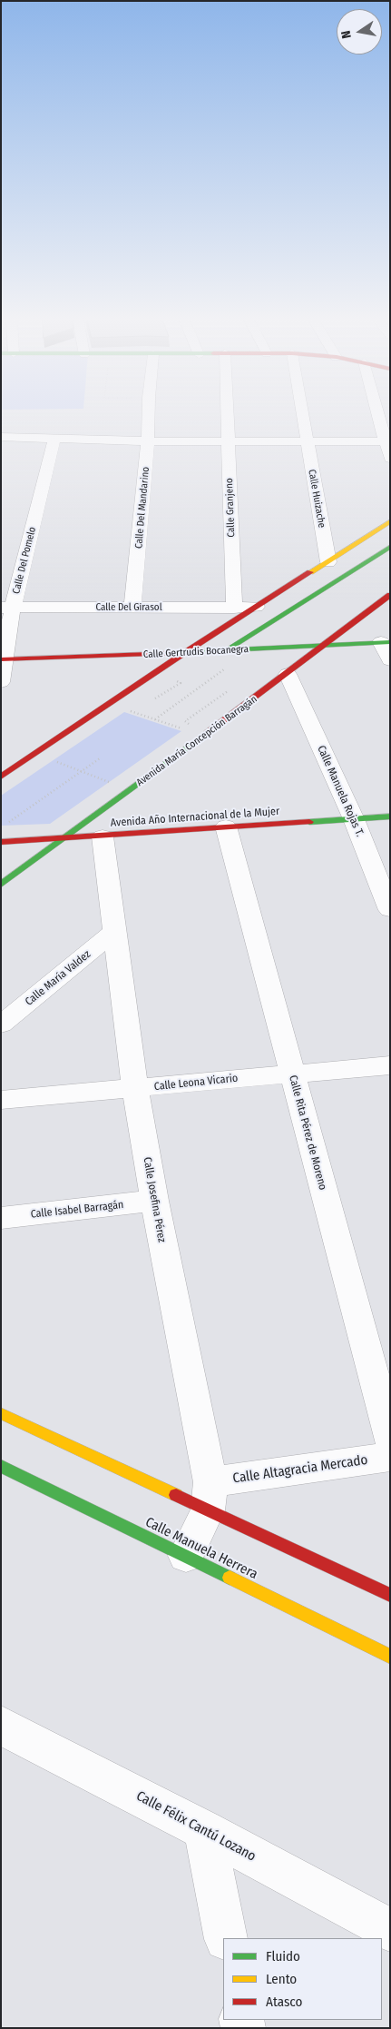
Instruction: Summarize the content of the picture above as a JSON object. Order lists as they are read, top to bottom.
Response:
{
  "streets": {
    "street": [
      "Calle Huizache",
      "Calle Del Mandarino",
      "Calle Granjeno",
      "Calle Del Pomelo",
      "Calle Del Girasol",
      "Calle Gertrudis Bocanegra",
      "Avenida María Concepción Barragán",
      "Calle Manuela Rojas T.",
      "Avenida Año Internacional de la Mujer",
      "Calle María Valdez",
      "Calle Leona Vicario",
      "Calle Rita Pérez de Moreno",
      "Calle Josefina Pérez",
      "Calle Isabel Barragán",
      "Calle Altagracia Mercado",
      "Calle Manuela Herrera",
      "Calle Félix Cantú Lozano"
    ]
  },
  "crossings": [
    ["Calle Del Mandarino", "Calle Del Girasol"],
    ["Calle Granjeno", "Calle Del Girasol"],
    ["Calle Del Pomelo", "Calle Del Girasol"],
    ["Calle Del Pomelo", "Calle Gertrudis Bocanegra"],
    ["Calle Gertrudis Bocanegra", "Avenida María Concepción Barragán"],
    ["Avenida María Concepción Barragán", "Calle Manuela Rojas T."],
    ["Avenida María Concepción Barragán", "Avenida Año Internacional de la Mujer"],
    ["Calle Manuela Rojas T.", "Avenida Año Internacional de la Mujer"],
    ["Avenida Año Internacional de la Mujer", "Calle Rita Pérez de Moreno"],
    ["Avenida Año Internacional de la Mujer", "Calle Josefina Pérez"],
    ["Calle María Valdez", "Calle Josefina Pérez"],
    ["Calle Leona Vicario", "Calle Rita Pérez de Moreno"],
    ["Calle Leona Vicario", "Calle Josefina Pérez"],
    ["Calle Josefina Pérez", "Calle Isabel Barragán"],
    ["Calle Josefina Pérez", "Calle Altagracia Mercado"]
  ],
  "legend": ["Fluido", "Lento", "Atasco"],
  "north": "left"
}
